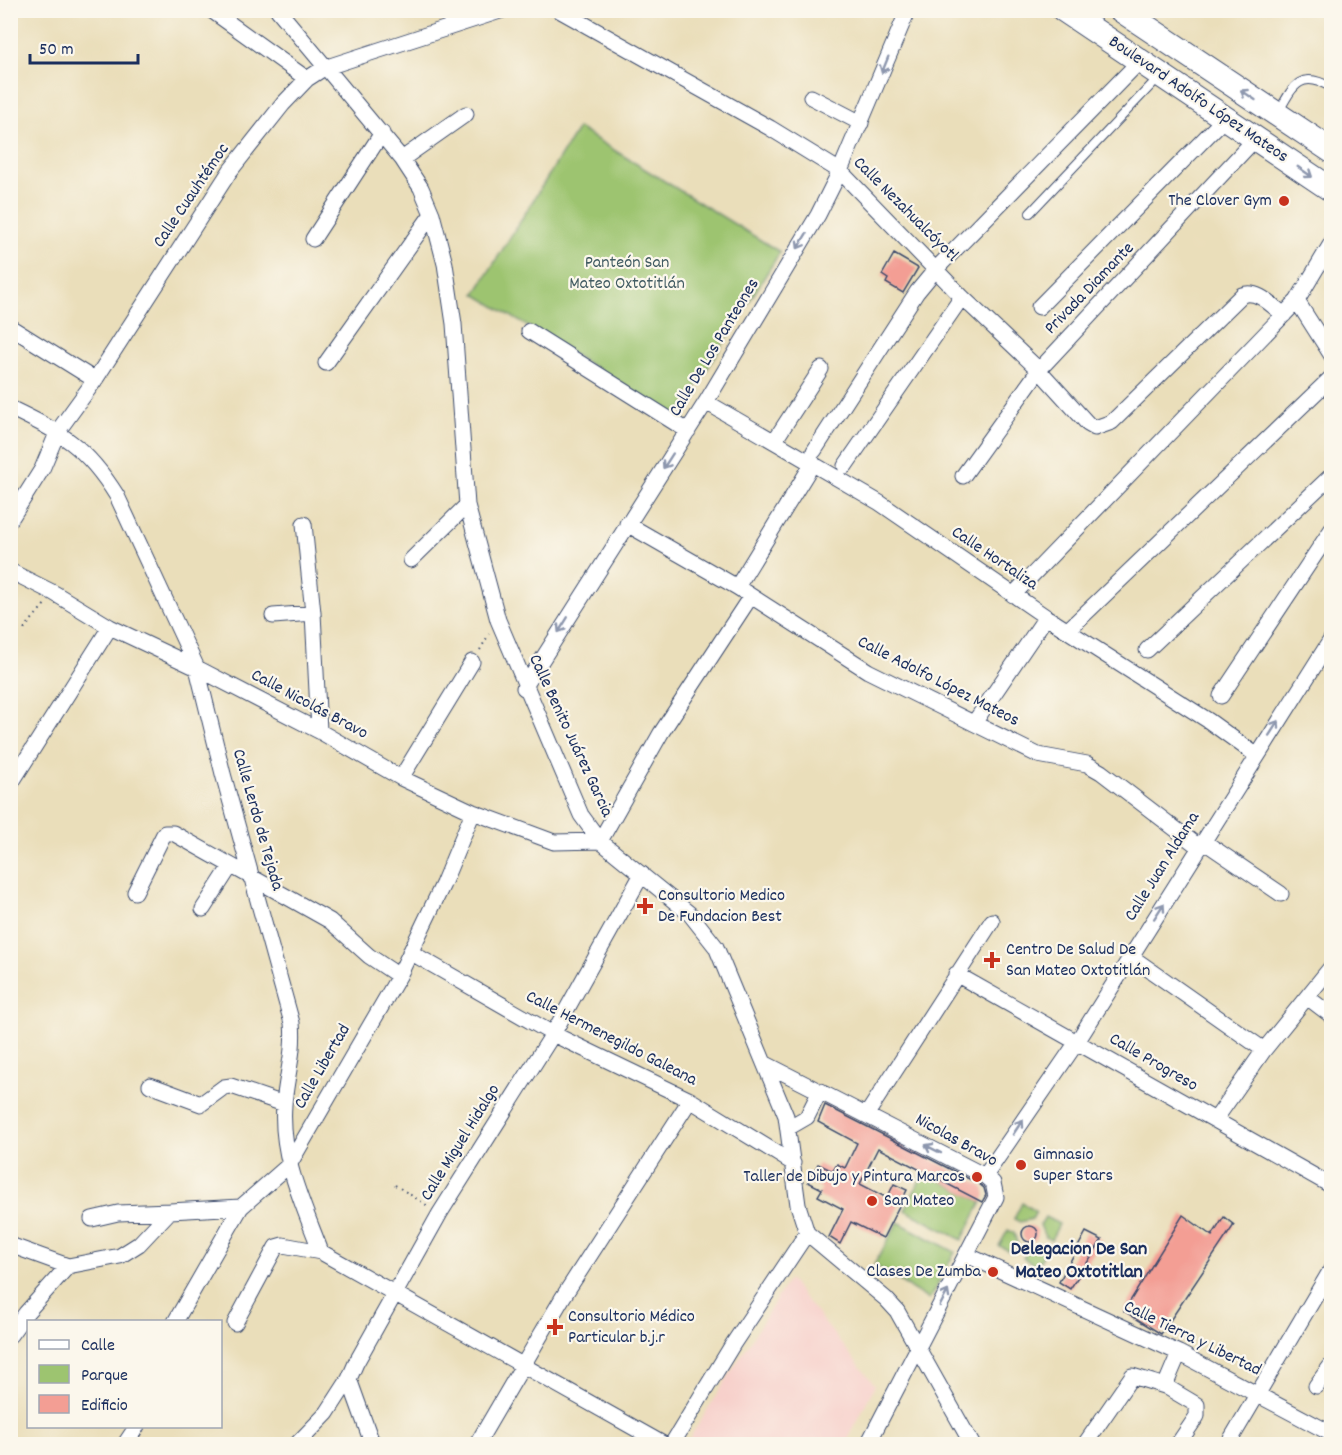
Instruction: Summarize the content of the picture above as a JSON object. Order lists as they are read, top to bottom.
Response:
{
  "streets": {
    "main road": ["Boulevard Adolfo López Mateos"],
    "street": [
      "Calle Cuauhtémoc",
      "Calle Nezahualcóyotl",
      "Privada Diamante",
      "Calle De Los Panteones",
      "Calle Hortaliza",
      "Calle Adolfo López Mateos",
      "Calle Nicolás Bravo",
      "Calle Benito Juárez Garcia",
      "Calle Lerdo de Tejada",
      "Calle Juan Aldama",
      "Calle Hermenegildo Galeana",
      "Calle Progreso",
      "Calle Libertad",
      "Nicolas Bravo",
      "Calle Miguel Hidalgo",
      "Calle Tierra y Libertad"
    ]
  },
  "crossings": [
    ["Boulevard Adolfo López Mateos", "Privada Diamante"],
    ["Calle Cuauhtémoc", "Calle Benito Juárez Garcia"],
    ["Calle Cuauhtémoc", "Calle Lerdo de Tejada"],
    ["Calle Nezahualcóyotl", "Privada Diamante"],
    ["Calle Nezahualcóyotl", "Calle De Los Panteones"],
    ["Calle De Los Panteones", "Calle Hortaliza"],
    ["Calle De Los Panteones", "Calle Adolfo López Mateos"],
    ["Calle De Los Panteones", "Calle Benito Juárez Garcia"],
    ["Calle Hortaliza", "Calle Juan Aldama"],
    ["Calle Adolfo López Mateos", "Calle Juan Aldama"],
    ["Calle Nicolás Bravo", "Calle Benito Juárez Garcia"],
    ["Calle Nicolás Bravo", "Calle Lerdo de Tejada"],
    ["Calle Nicolás Bravo", "Calle Libertad"],
    ["Calle Benito Juárez Garcia", "Calle Hermenegildo Galeana"],
    ["Calle Benito Juárez Garcia", "Nicolas Bravo"],
    ["Calle Benito Juárez Garcia", "Calle Miguel Hidalgo"],
    ["Calle Lerdo de Tejada", "Calle Libertad"],
    ["Calle Juan Aldama", "Calle Progreso"],
    ["Calle Juan Aldama", "Nicolas Bravo"],
    ["Calle Hermenegildo Galeana", "Calle Libertad"],
    ["Calle Hermenegildo Galeana", "Calle Miguel Hidalgo"],
    ["Nicolas Bravo", "Calle Tierra y Libertad"]
  ],
  "districts": ["Delegacion De San Mateo Oxtotitlan"],
  "parks": ["Panteón San Mateo Oxtotitlán"],
  "places": {
    "other": [
      "The Clover Gym",
      "Gimnasio Super Stars",
      "Taller de Dibujo y Pintura Marcos",
      "San Mateo",
      "Clases De Zumba"
    ],
    "health": ["Consultorio Medico De Fundacion Best", "Centro De Salud De San Mateo Oxtotitlán", "Consultorio Médico Particular b.j.r"]
  },
  "legend": ["Calle", "Parque", "Edificio"],
  "scale_bar": "50 m"
}
